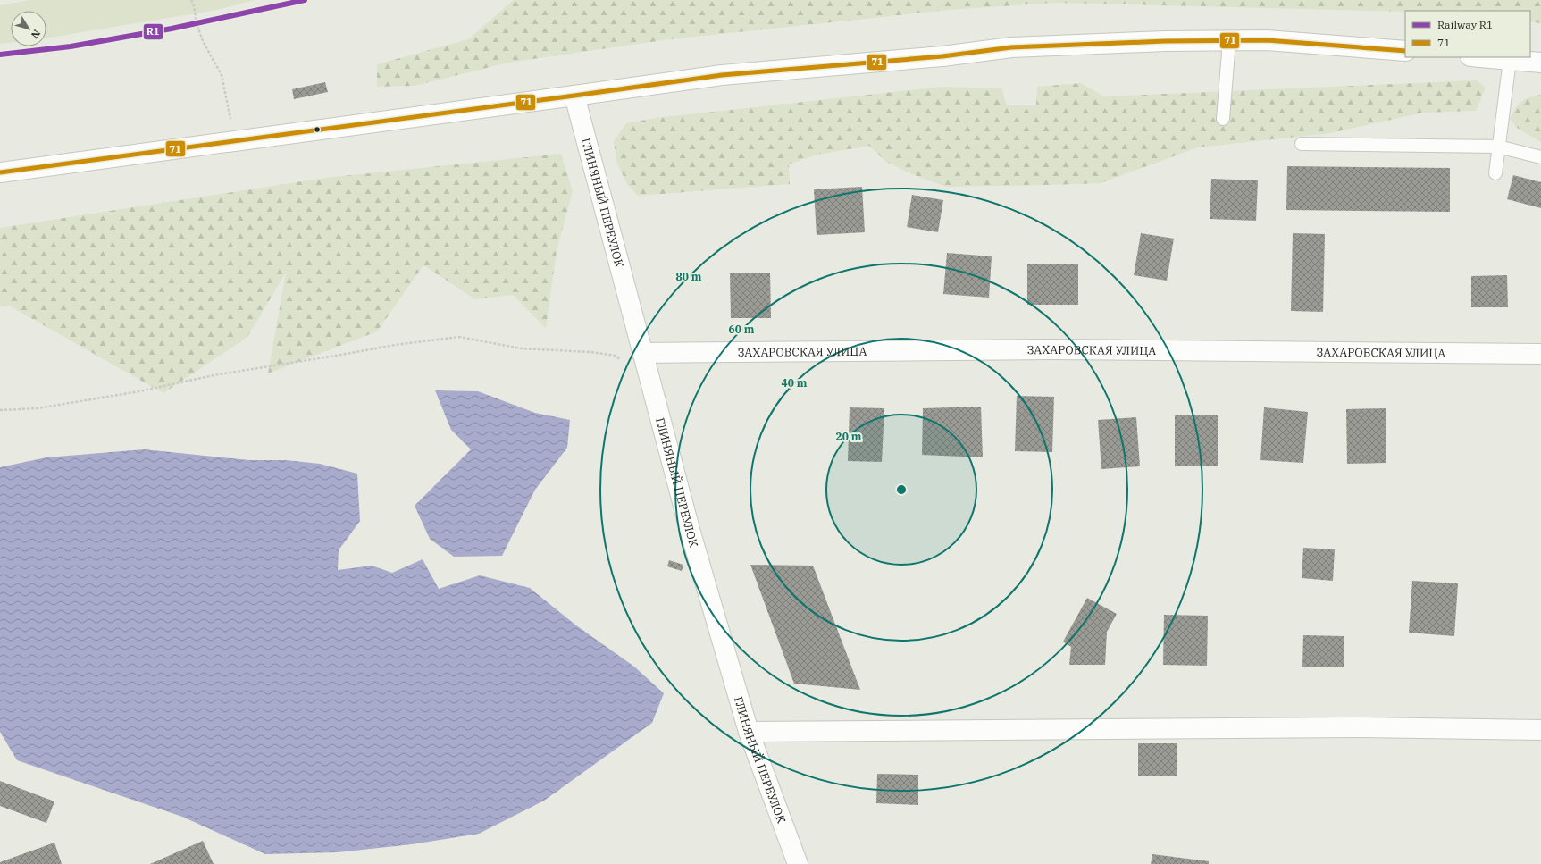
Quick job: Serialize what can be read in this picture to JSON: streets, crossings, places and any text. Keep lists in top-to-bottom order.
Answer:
{
  "streets": {
    "street": ["ГЛИНЯНЫЙ ПЕРЕУЛОК", "ЗАХАРОВСКАЯ УЛИЦА"]
  },
  "crossings": [
    ["ГЛИНЯНЫЙ ПЕРЕУЛОК", "ЗАХАРОВСКАЯ УЛИЦА"]
  ],
  "lines": ["rail line R1", "transit line 71"],
  "legend": ["Railway R1", "71"],
  "north": "bottom right",
  "rings": [
    "80 m",
    "60 m",
    "40 m",
    "20 m"
  ]
}
